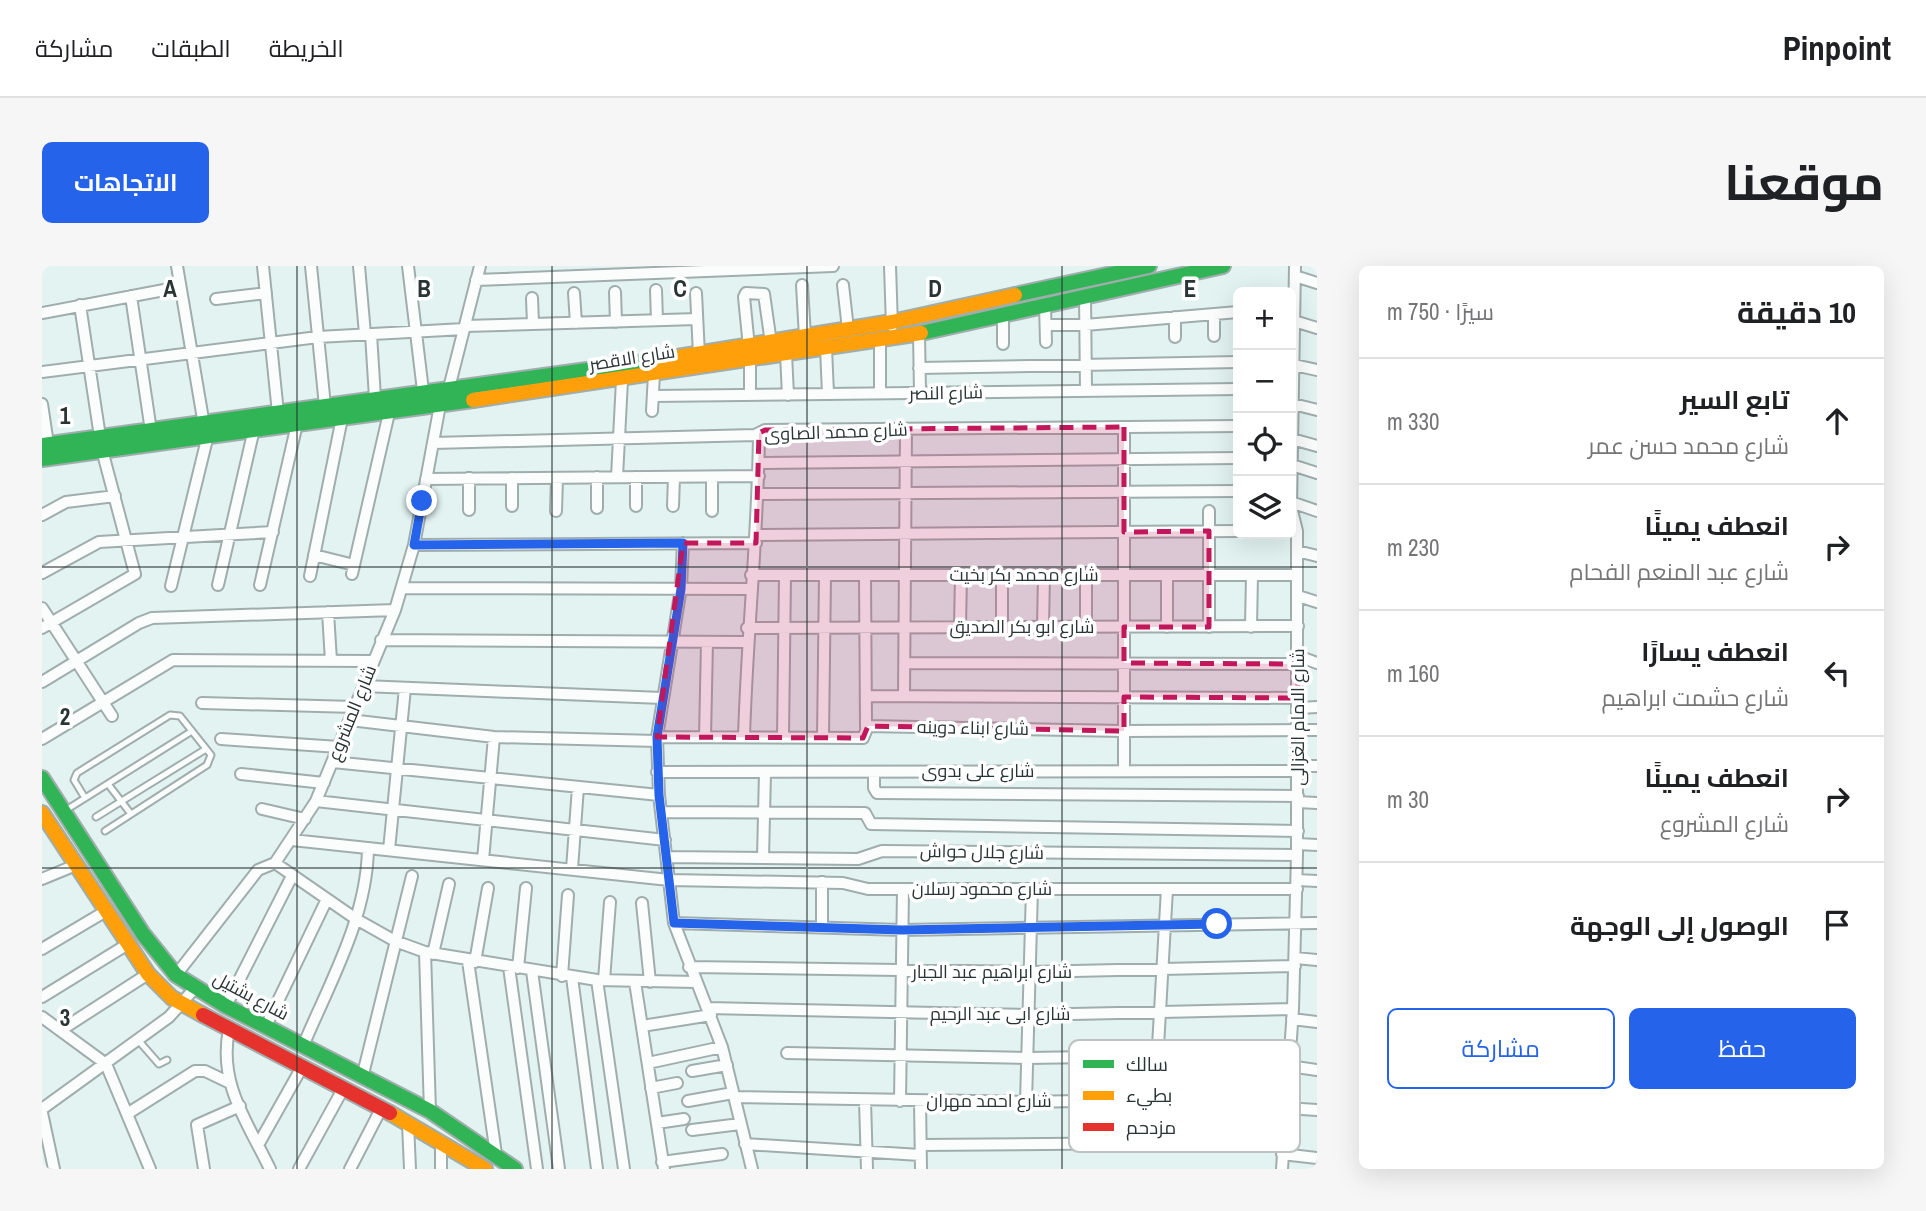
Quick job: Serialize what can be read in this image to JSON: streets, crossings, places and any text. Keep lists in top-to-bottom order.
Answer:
{
  "streets": {
    "street": [
      "شارع الاقصر",
      "شارع النصر",
      "شارع محمد الصاوى",
      "شارع محمد بكر بخيت",
      "شارع ابو بكر الصديق",
      "شارع المشروع",
      "شارع الامام الغزالى",
      "شارع ابناء دوينه",
      "شارع على بدوى",
      "شارع جلال حواش",
      "شارع محمود رسلان",
      "شارع ابراهيم عبد الجبار",
      "شارع بشتيل",
      "شارع ابى عبد الرحيم",
      "شارع احمد مهران"
    ]
  },
  "crossings": [
    ["شارع الاقصر", "شارع المشروع"],
    ["شارع محمد الصاوى", "شارع المشروع"],
    ["شارع محمد بكر بخيت", "شارع الامام الغزالى"],
    ["شارع ابو بكر الصديق", "شارع الامام الغزالى"],
    ["شارع المشروع", "شارع ابناء دوينه"],
    ["شارع المشروع", "شارع محمود رسلان"],
    ["شارع المشروع", "شارع بشتيل"],
    ["شارع الامام الغزالى", "شارع ابناء دوينه"],
    ["شارع الامام الغزالى", "شارع على بدوى"],
    ["شارع الامام الغزالى", "شارع جلال حواش"],
    ["شارع الامام الغزالى", "شارع محمود رسلان"],
    ["شارع الامام الغزالى", "شارع ابراهيم عبد الجبار"],
    ["شارع الامام الغزالى", "شارع ابى عبد الرحيم"]
  ],
  "legend": ["سالك", "بطيء", "مزدحم"],
  "page": {
    "header": "Pinpoint",
    "nav": ["الخريطة", "الطبقات", "مشاركة"],
    "title": "موقعنا",
    "buttons": [
      "الاتجاهات",
      ["حفظ", "مشاركة"]
    ],
    "heading": ["10 دقيقة", "سيرًا · 750 m"],
    "map_buttons": ["+", "−"],
    "list": [
      ["تابع السير", "شارع محمد حسن عمر", "330 m"],
      ["انعطف يمينًا", "شارع عبد المنعم الفحام", "230 m"],
      ["انعطف يسارًا", "شارع حشمت ابراهيم", "160 m"],
      ["انعطف يمينًا", "شارع المشروع", "30 m"],
      "الوصول إلى الوجهة"
    ]
  },
  "grid": {
    "columns": [
      "A",
      "B",
      "C",
      "D",
      "E"
    ],
    "rows": ["1", "2", "3"]
  }
}
